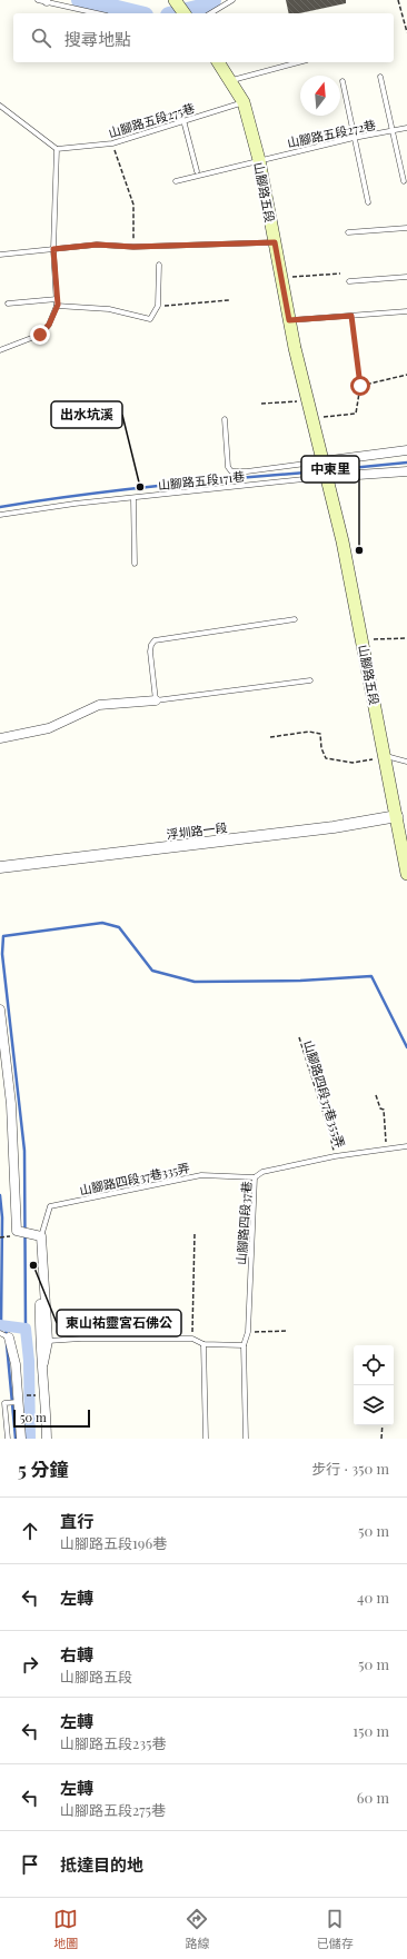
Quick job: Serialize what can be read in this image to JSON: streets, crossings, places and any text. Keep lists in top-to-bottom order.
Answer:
{
  "streets": {
    "main road": ["山腳路五段"],
    "street": ["浮圳路一段"],
    "lane": [
      "山腳路五段275巷",
      "山腳路五段272巷",
      "山腳路五段171巷",
      "山腳路四段37巷335弄",
      "山腳路四段37巷"
    ],
    "path": ["山腳路四段37巷355弄"]
  },
  "crossings": [
    ["山腳路五段275巷", "山腳路五段"],
    ["山腳路五段272巷", "山腳路五段"],
    ["山腳路五段", "山腳路五段171巷"],
    ["山腳路五段", "浮圳路一段"],
    ["山腳路四段37巷355弄", "山腳路四段37巷"],
    ["山腳路四段37巷335弄", "山腳路四段37巷"]
  ],
  "places": ["出水坑溪", "中東里", "東山祐靈宮石佛公"],
  "scale_bar": "50 m",
  "north": "top",
  "page": {
    "search": "搜尋地點",
    "scale": "50 m",
    "heading": ["5 分鐘", "步行 · 350 m"],
    "list": [
      ["直行", "山腳路五段196巷", "50 m"],
      ["左轉", "40 m"],
      ["右轉", "山腳路五段", "50 m"],
      ["左轉", "山腳路五段235巷", "150 m"],
      ["左轉", "山腳路五段275巷", "60 m"],
      "抵達目的地"
    ],
    "nav": ["地圖", "路線", "已儲存"]
  }
}
